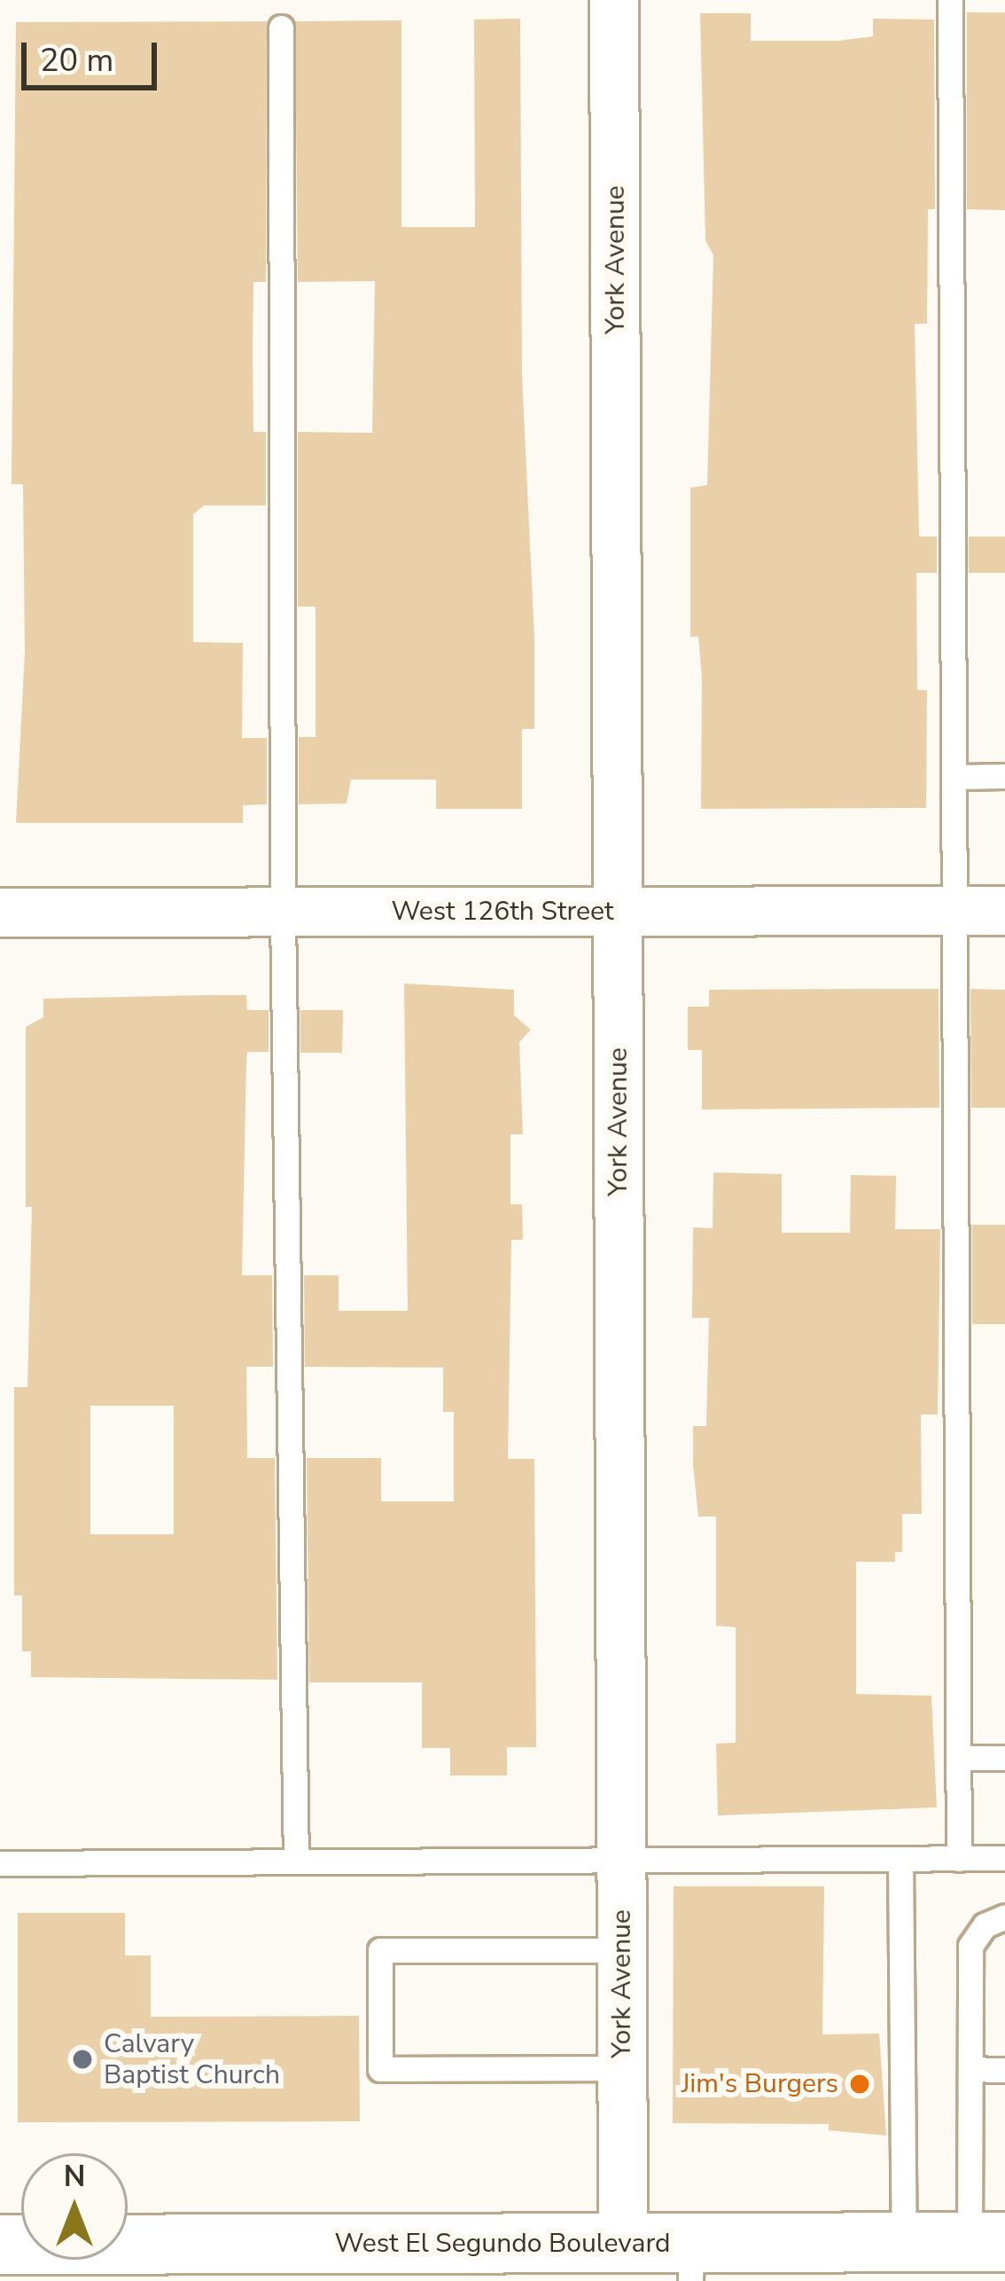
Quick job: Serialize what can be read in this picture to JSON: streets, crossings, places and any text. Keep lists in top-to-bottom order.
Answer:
{
  "streets": {
    "main road": ["West El Segundo Boulevard"],
    "street": ["York Avenue", "West 126th Street"]
  },
  "crossings": [
    ["York Avenue", "West 126th Street"],
    ["York Avenue", "West El Segundo Boulevard"]
  ],
  "places": ["Calvary Baptist Church", "Jim's Burgers"],
  "scale_bar": "20 m",
  "north": "top"
}
